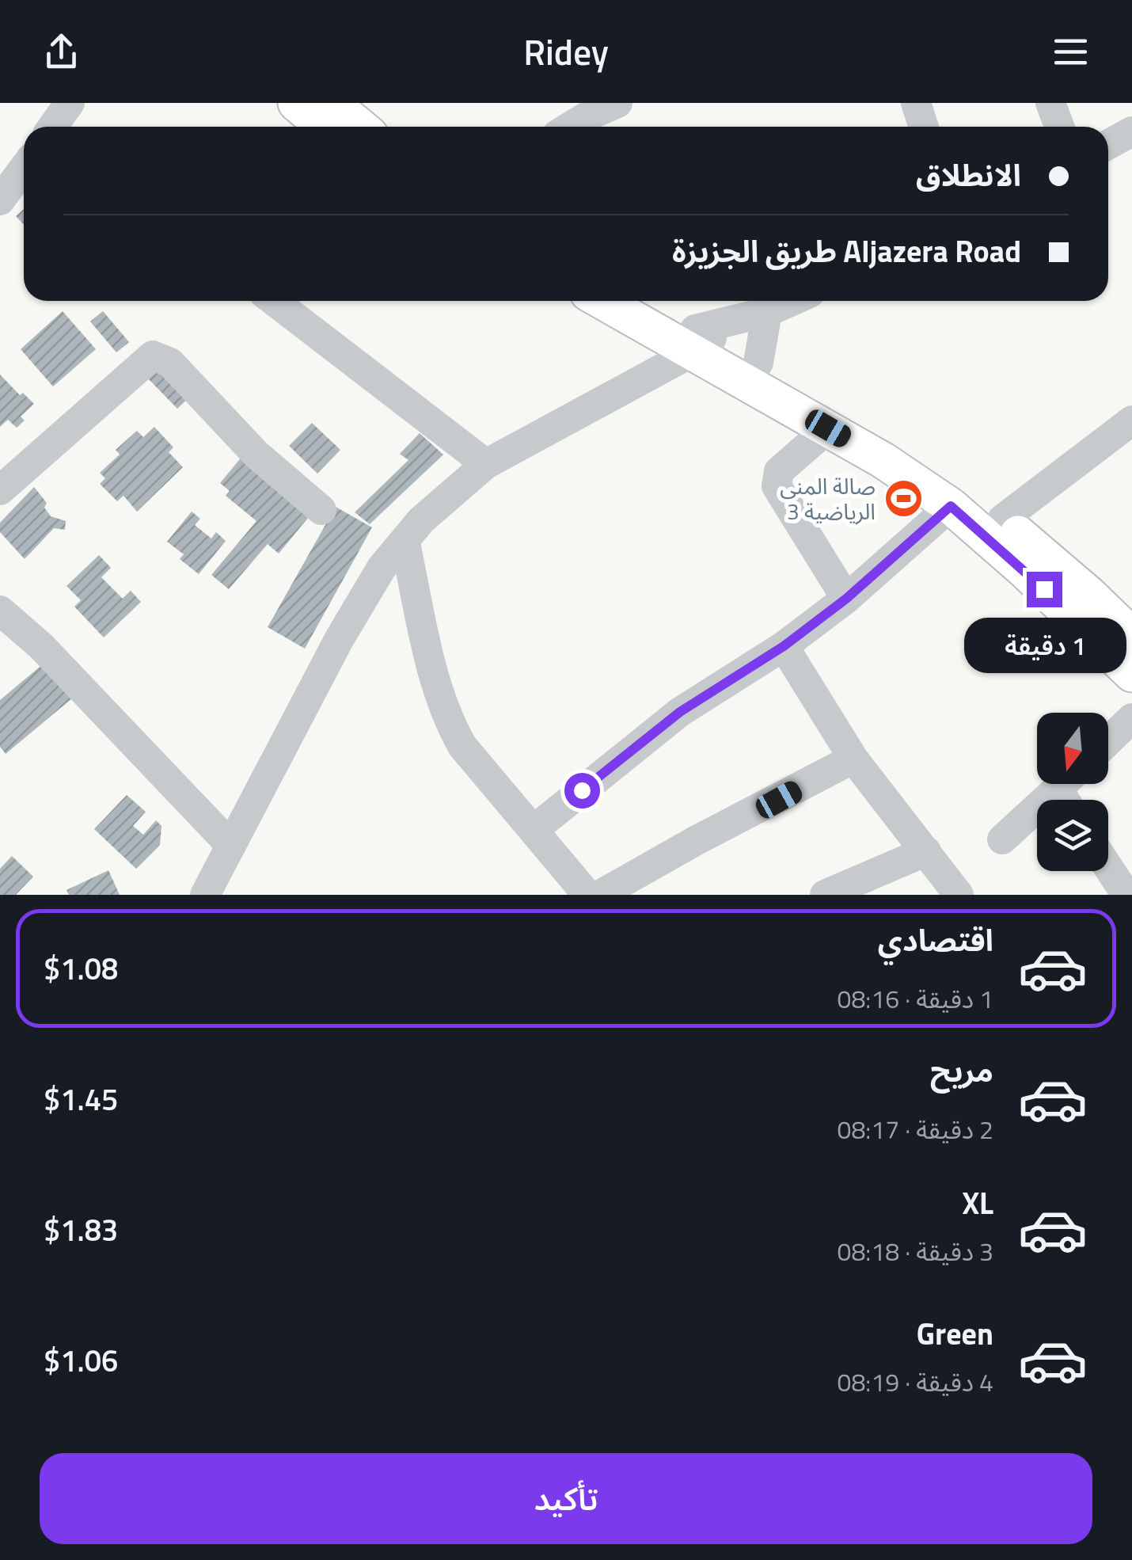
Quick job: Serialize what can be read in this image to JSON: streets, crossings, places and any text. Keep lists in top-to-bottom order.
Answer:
{
  "places": {
    "sports": ["صالة المنى الرياضية 3"]
  },
  "north": "bottom",
  "page": {
    "header": "Ridey",
    "banner": ["الانطلاق", "Aljazera Road طريق الجزيزة"],
    "bubble": "1 دقيقة",
    "list": [
      {
        "name": "اقتصادي",
        "note": "1 دقيقة · 08:16",
        "value": "$1.08"
      },
      {
        "name": "مريح",
        "note": "2 دقيقة · 08:17",
        "value": "$1.45"
      },
      {
        "name": "XL",
        "note": "3 دقيقة · 08:18",
        "value": "$1.83"
      },
      {
        "name": "Green",
        "note": "4 دقيقة · 08:19",
        "value": "$1.06"
      }
    ],
    "buttons": "تأكيد"
  }
}
